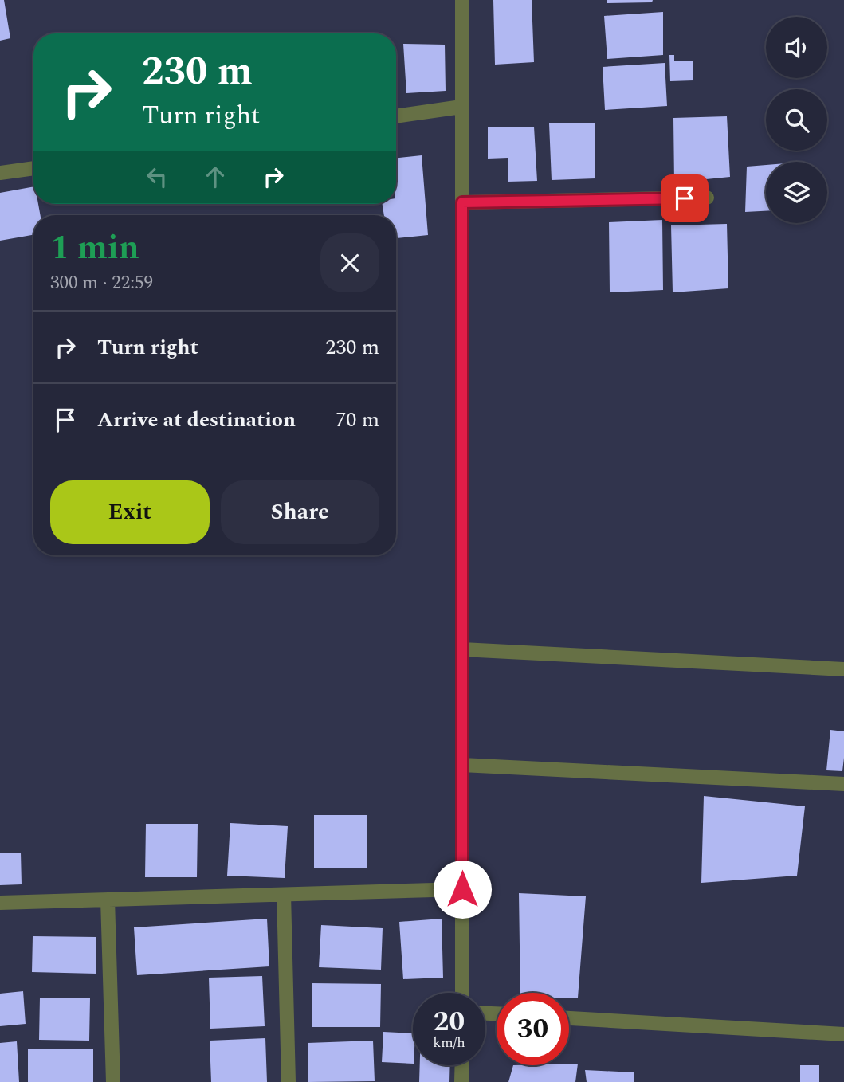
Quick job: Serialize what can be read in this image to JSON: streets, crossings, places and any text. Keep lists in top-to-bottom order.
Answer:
{
  "page": {
    "turn": ["230 m", "Turn right"],
    "heading": ["1 min", "300 m · 22:59"],
    "list": [
      {
        "name": "Turn right",
        "value": "230 m"
      },
      {
        "name": "Arrive at destination",
        "value": "70 m"
      }
    ],
    "buttons": ["Exit", "Share"],
    "speed": "20 km/h",
    "limit": "30"
  }
}
